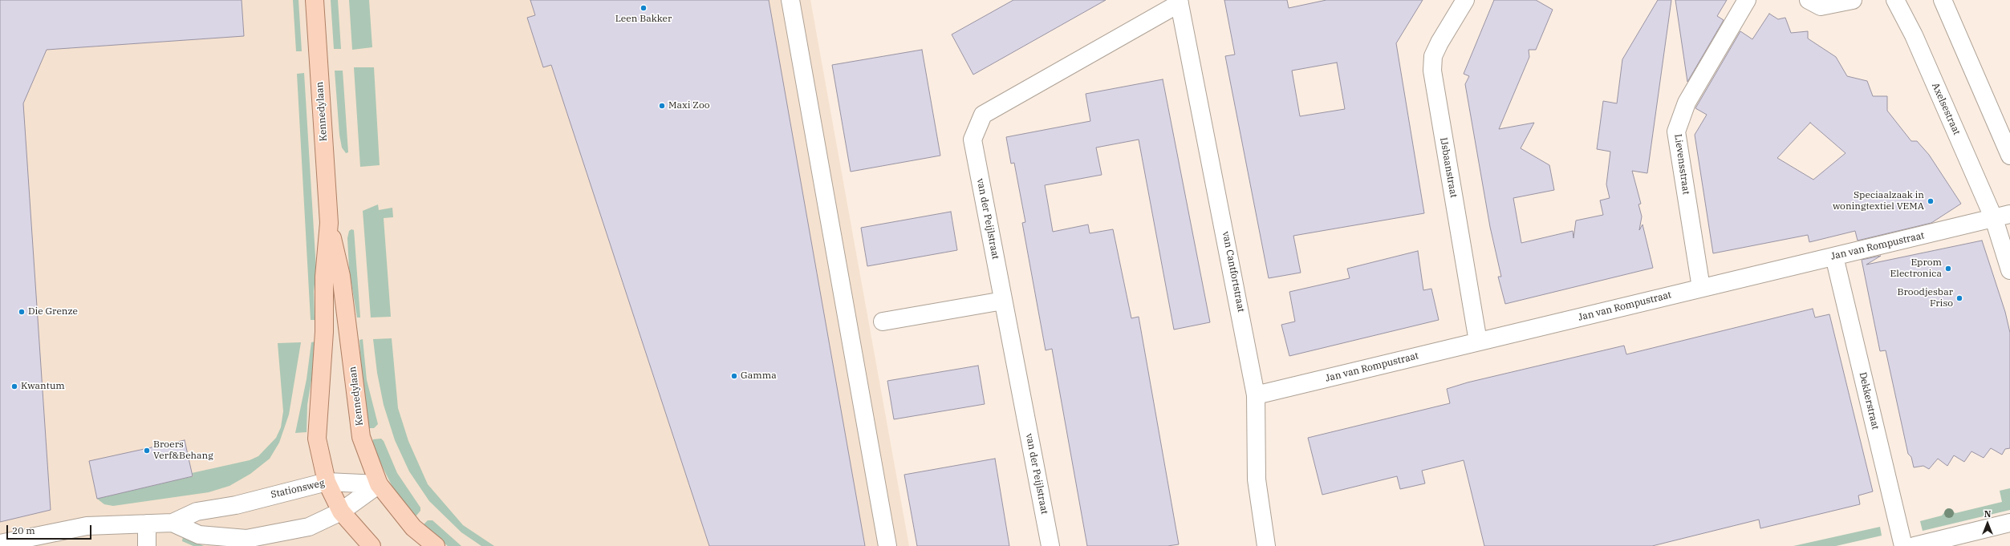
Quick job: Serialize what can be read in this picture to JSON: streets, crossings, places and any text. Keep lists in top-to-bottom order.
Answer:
{
  "streets": {
    "main road": ["Kennedylaan"],
    "street": [
      "Axelsestraat",
      "Lievensstraat",
      "IJsbaanstraat",
      "van der Peijlstraat",
      "Jan van Rompustraat",
      "van Cantfortstraat",
      "Dekkerstraat",
      "Stationsweg"
    ]
  },
  "crossings": [
    ["Axelsestraat", "Jan van Rompustraat"],
    ["Kennedylaan", "Stationsweg"],
    ["Lievensstraat", "Jan van Rompustraat"],
    ["IJsbaanstraat", "Jan van Rompustraat"],
    ["van der Peijlstraat", "van Cantfortstraat"],
    ["Jan van Rompustraat", "van Cantfortstraat"],
    ["Jan van Rompustraat", "Dekkerstraat"]
  ],
  "places": [
    "Leen Bakker",
    "Maxi Zoo",
    "Speciaalzaak in woningtextiel VEMA",
    "Eprom Electronica",
    "Broodjesbar Friso",
    "Die Grenze",
    "Gamma",
    "Kwantum",
    "Broers Verf&Behang"
  ],
  "scale_bar": "20 m",
  "north": "top"
}
